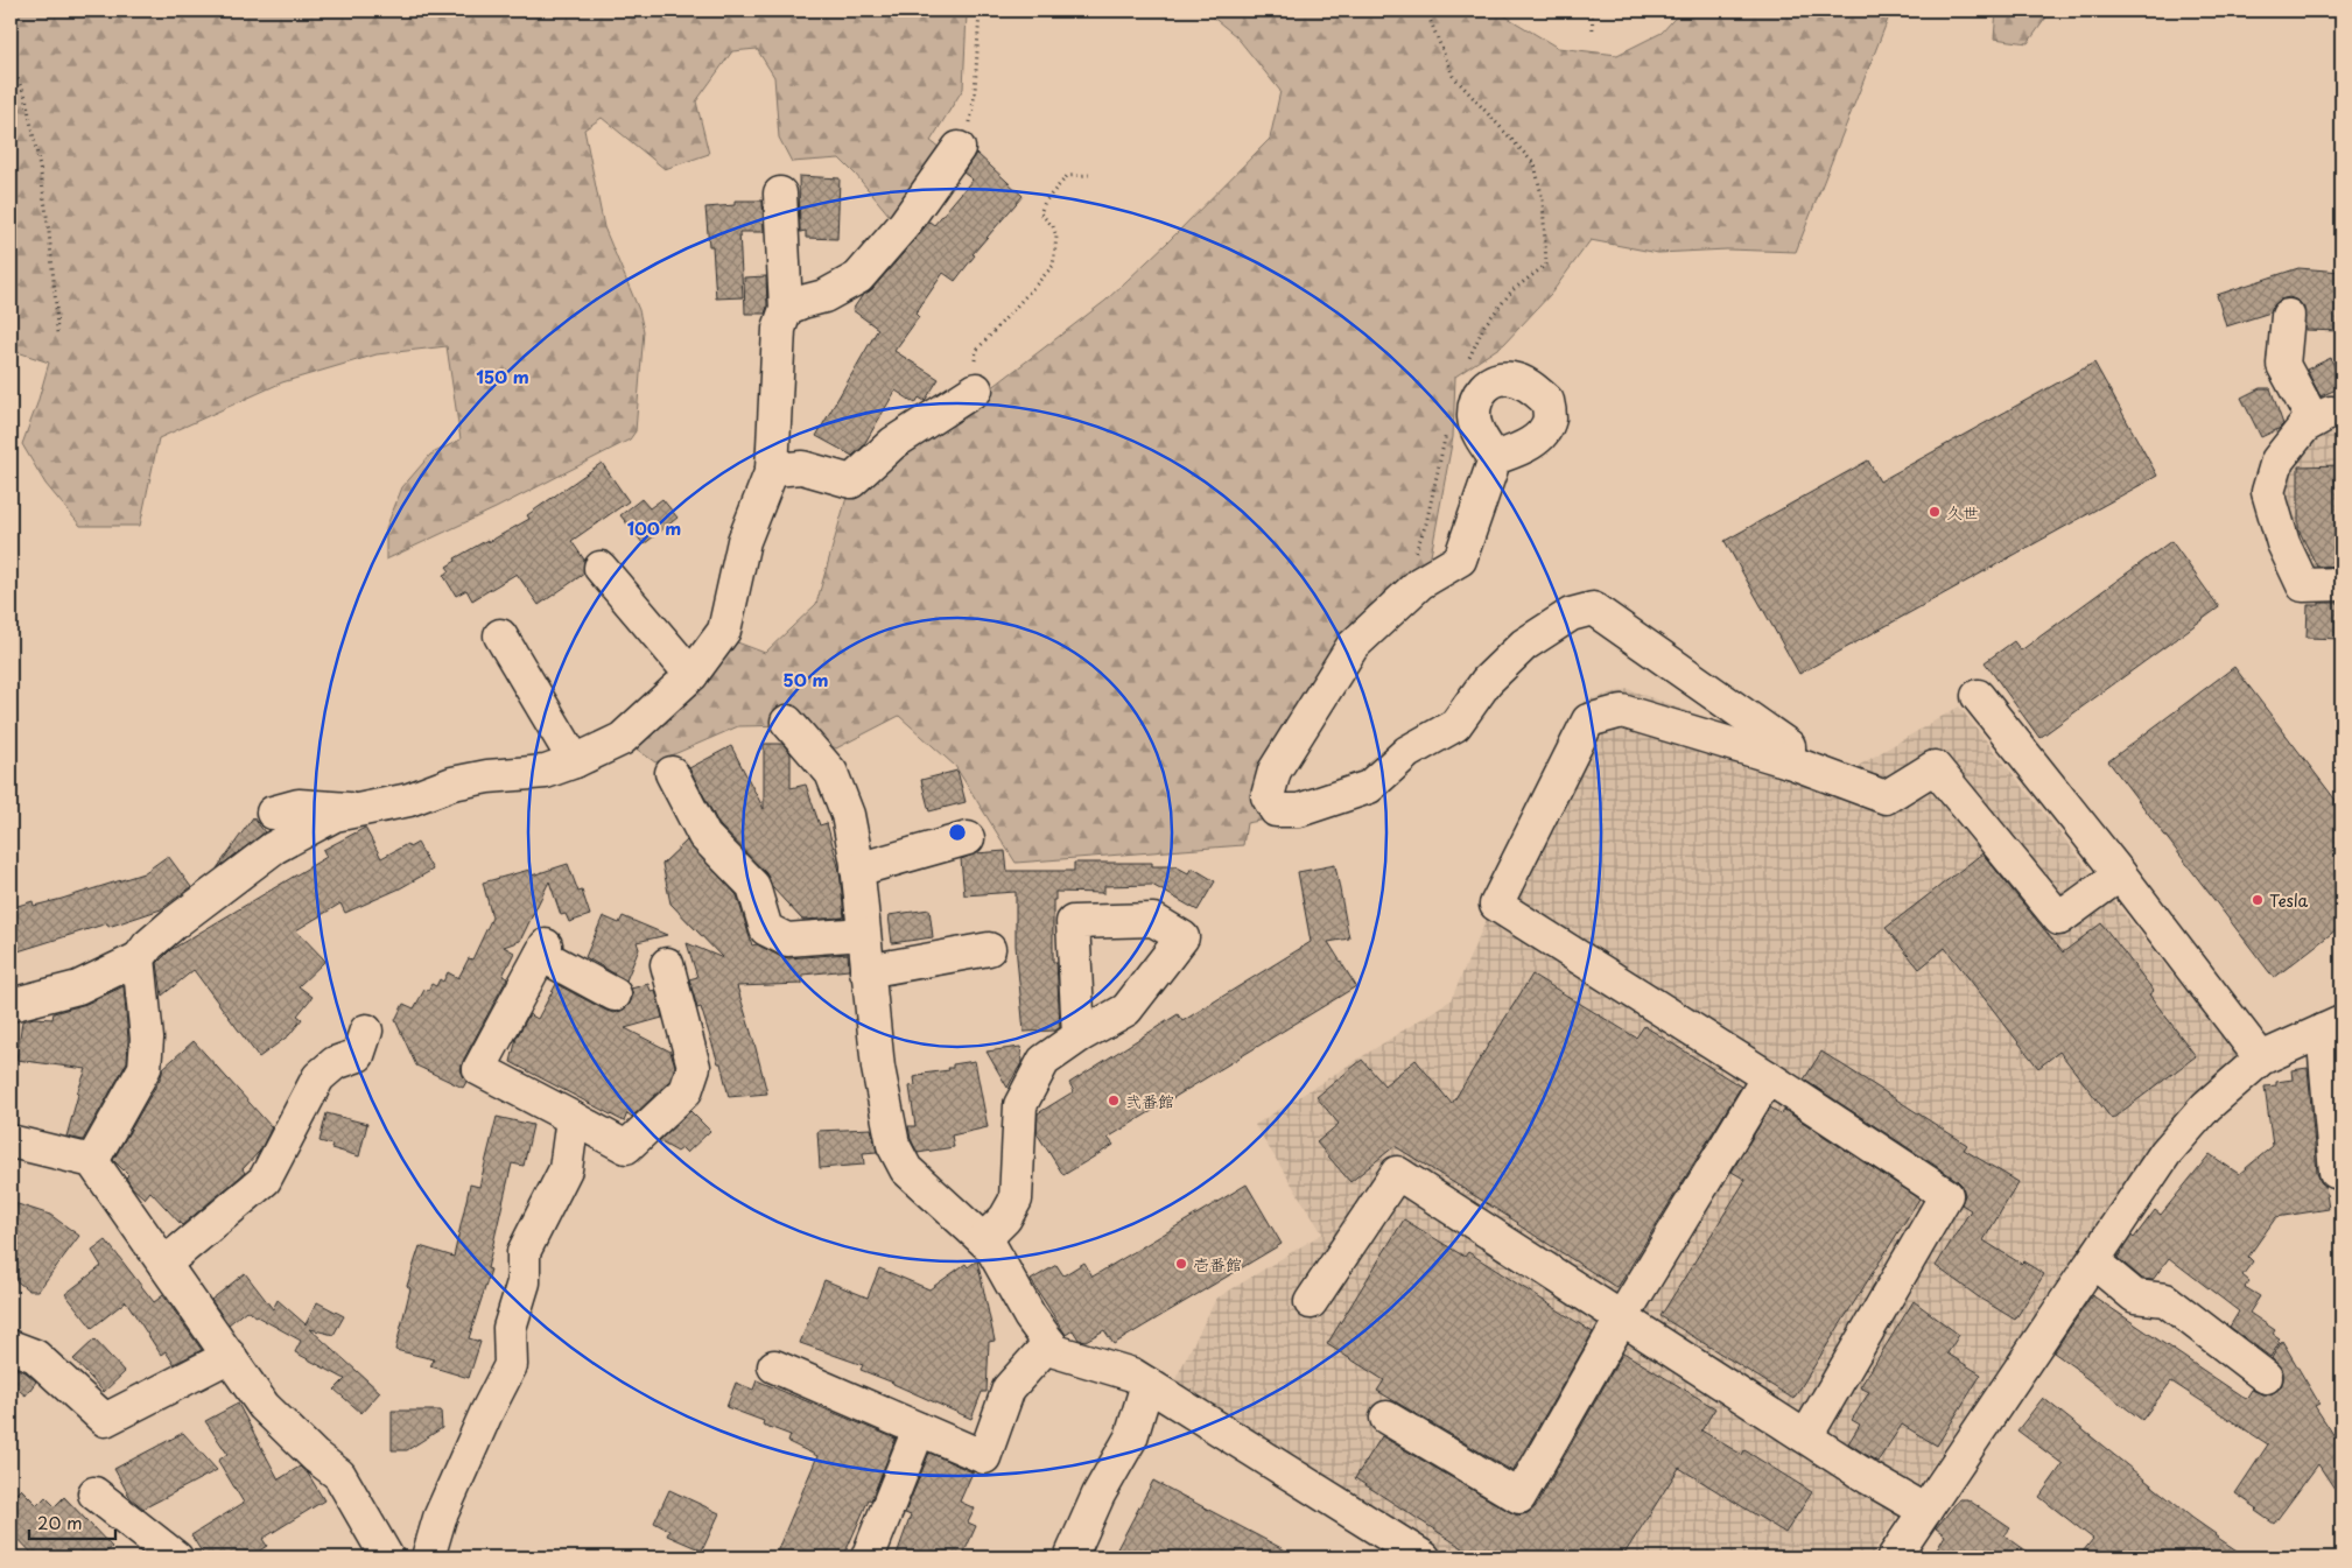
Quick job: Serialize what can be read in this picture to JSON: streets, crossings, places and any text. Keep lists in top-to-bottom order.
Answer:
{
  "places": [
    "久世",
    "Tesla",
    "弐番館",
    "壱番館"
  ],
  "scale_bar": "20 m",
  "rings": ["150 m", "100 m", "50 m"]
}
